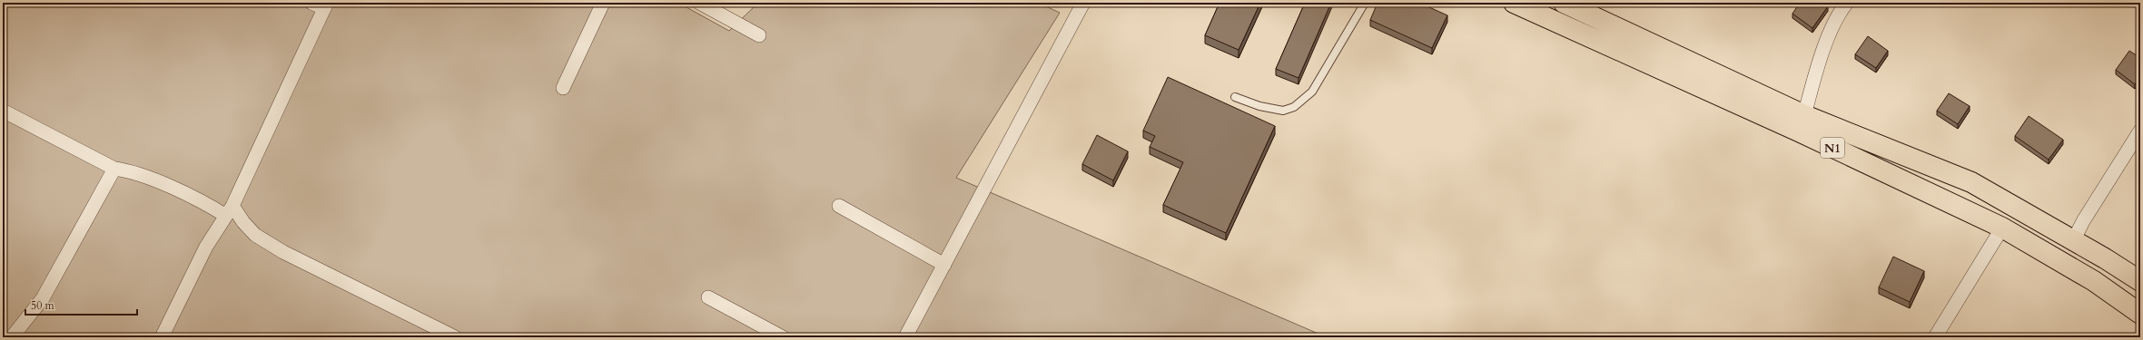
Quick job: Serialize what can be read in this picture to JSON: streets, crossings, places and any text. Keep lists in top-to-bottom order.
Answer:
{
  "streets": {
    "highway": ["N1"]
  },
  "scale_bar": "50 m"
}
